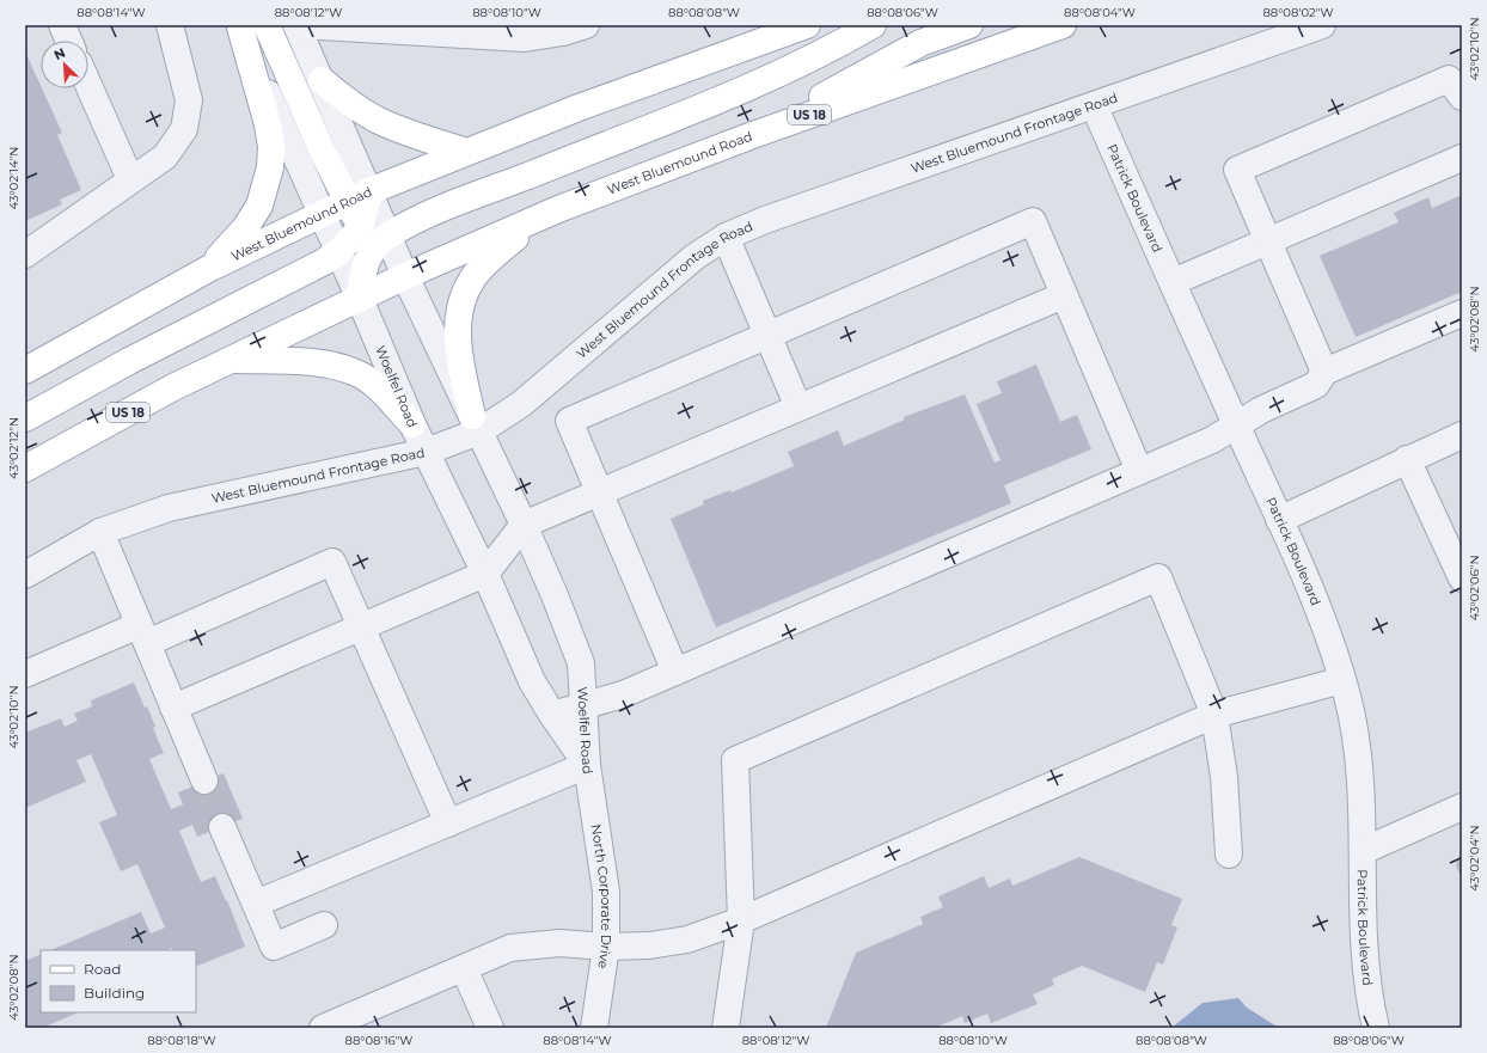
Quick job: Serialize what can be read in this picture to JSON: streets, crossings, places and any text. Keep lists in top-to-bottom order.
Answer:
{
  "streets": {
    "main road": ["US 18", "West Bluemound Road"],
    "street": [
      "West Bluemound Frontage Road",
      "Patrick Boulevard",
      "Woelfel Road",
      "North Corporate Drive"
    ]
  },
  "crossings": [
    ["West Bluemound Frontage Road", "Patrick Boulevard"],
    ["West Bluemound Frontage Road", "Woelfel Road"],
    ["West Bluemound Road", "Woelfel Road"],
    ["Woelfel Road", "North Corporate Drive"]
  ],
  "legend": ["Road", "Building"],
  "north": "top left",
  "coordinates": [
    "88°08'14\"W",
    "88°08'12\"W",
    "88°08'10\"W",
    "88°08'08\"W",
    "88°08'06\"W",
    "88°08'04\"W",
    "88°08'02\"W",
    "43°02'10\"N",
    "43°02'14\"N",
    "43°02'08\"N",
    "43°02'12\"N",
    "43°02'06\"N",
    "43°02'04\"N",
    "88°08'18\"W",
    "88°08'16\"W"
  ]
}
